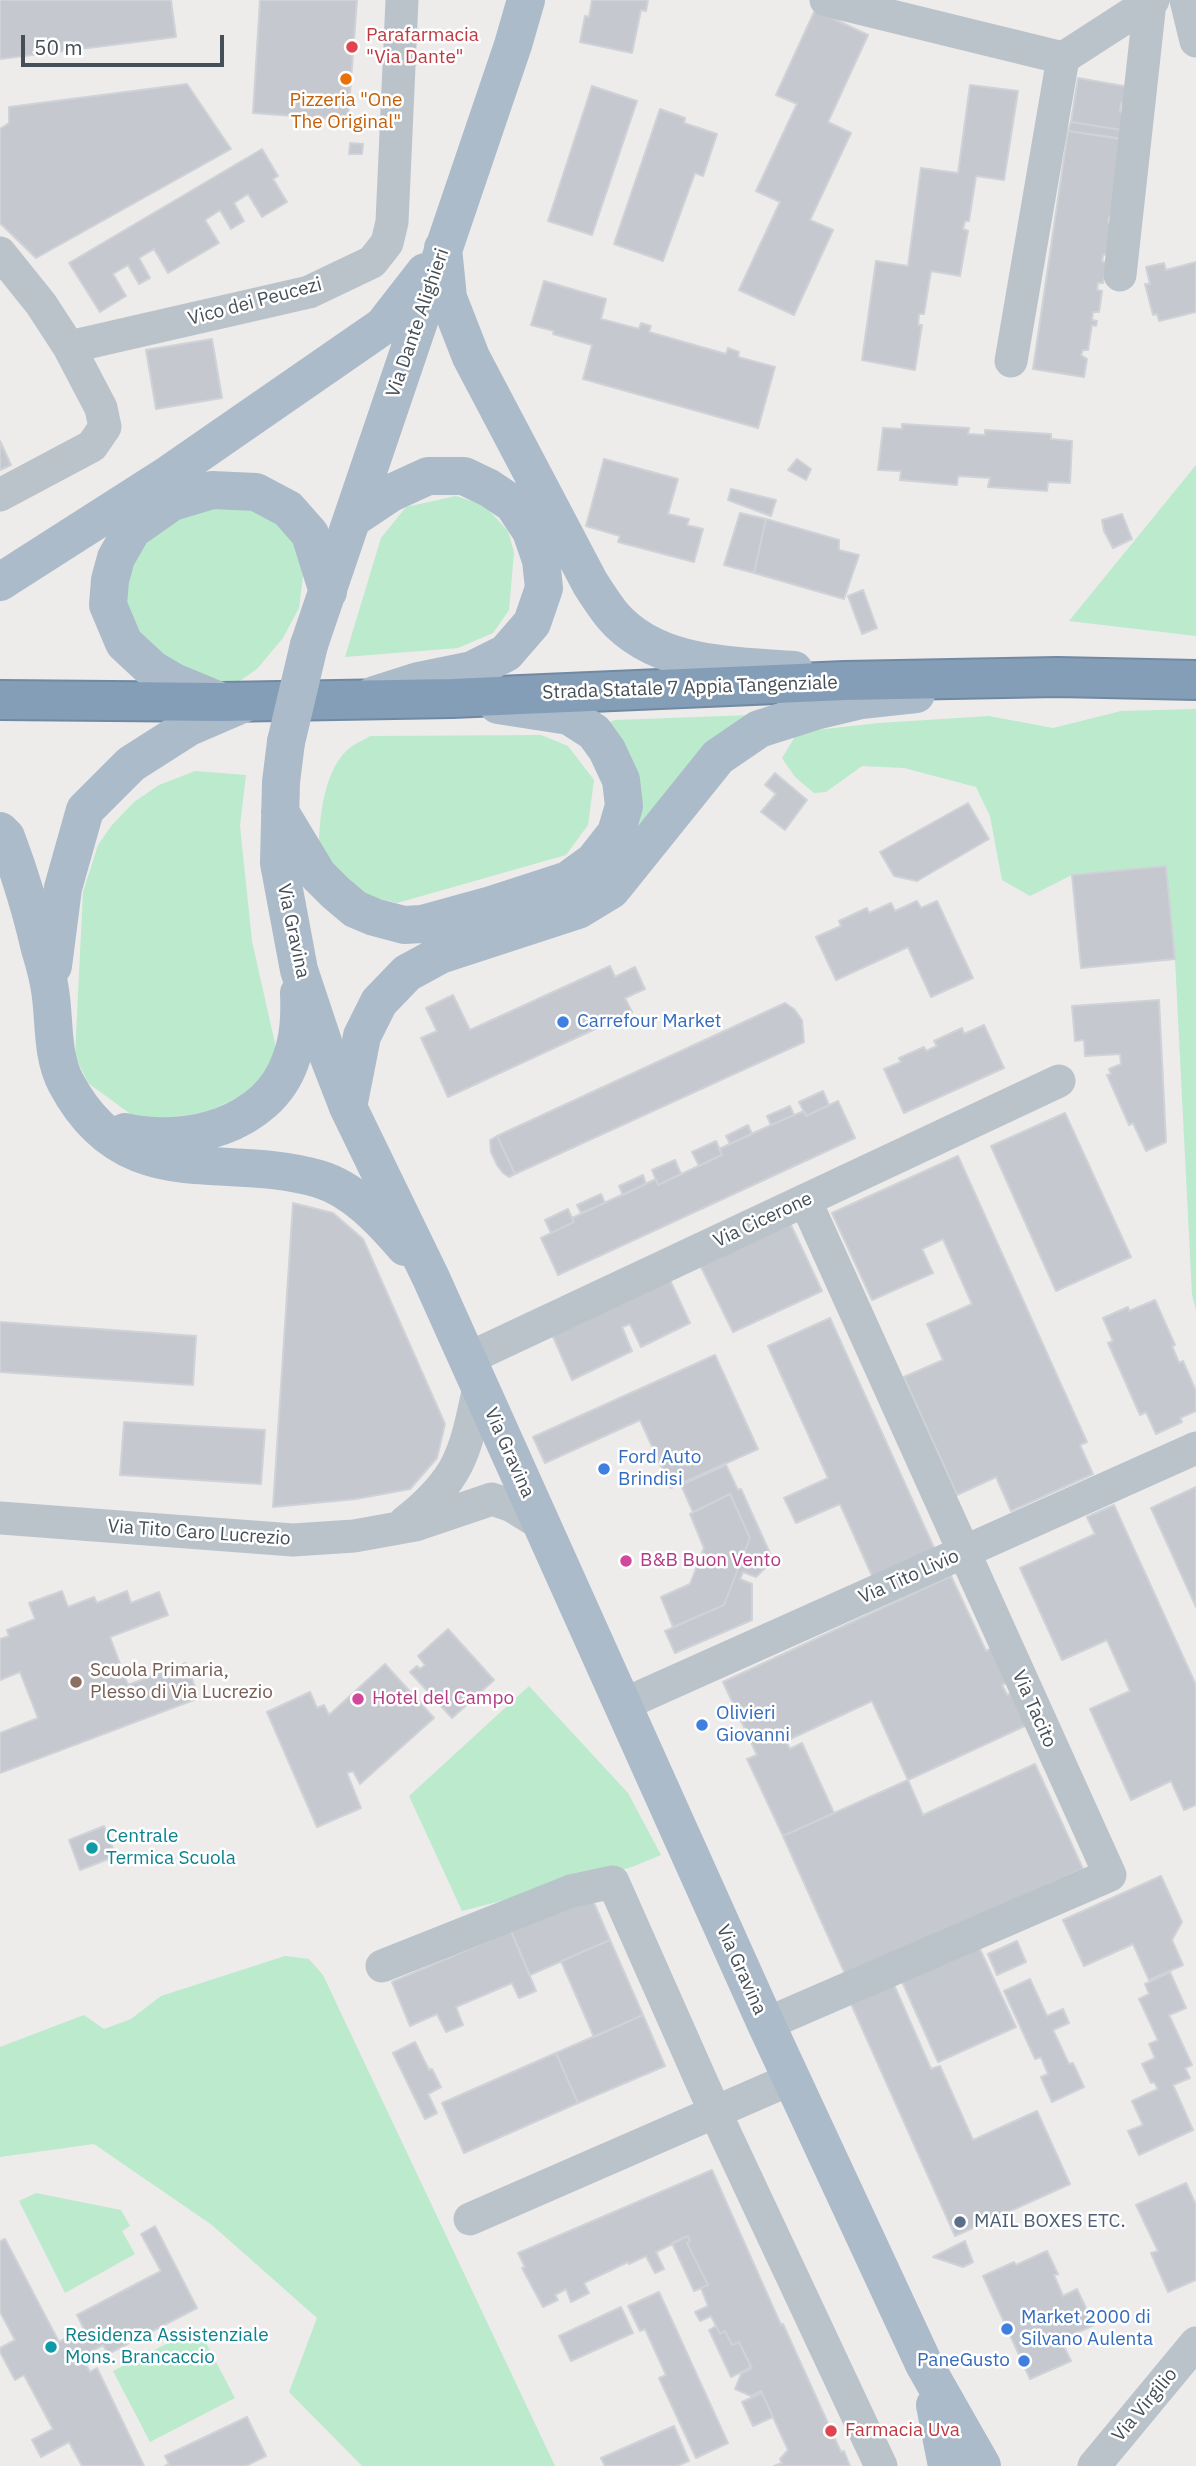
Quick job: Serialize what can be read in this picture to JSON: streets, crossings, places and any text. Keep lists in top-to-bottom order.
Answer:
{
  "streets": {
    "highway": ["Strada Statale 7 Appia Tangenziale"],
    "main road": ["Via Dante Alighieri", "Via Gravina"],
    "street": [
      "Vico dei Peucezi",
      "Via Cicerone",
      "Via Tito Caro Lucrezio",
      "Via Tito Livio",
      "Via Tacito",
      "Via Virgilio"
    ]
  },
  "crossings": [
    ["Via Dante Alighieri", "Via Gravina"],
    ["Via Gravina", "Via Cicerone"],
    ["Via Gravina", "Via Tito Caro Lucrezio"],
    ["Via Gravina", "Via Tito Livio"],
    ["Via Gravina", "Via Tacito"],
    ["Via Cicerone", "Via Tacito"],
    ["Via Tito Livio", "Via Tacito"]
  ],
  "places": [
    "Parafarmacia \"Via Dante\"",
    "Pizzeria \"One The Original\"",
    "Carrefour Market",
    "Ford Auto Brindisi",
    "B&B Buon Vento",
    "Scuola Primaria, Plesso di Via Lucrezio",
    "Hotel del Campo",
    "Olivieri Giovanni",
    "Centrale Termica Scuola",
    "MAIL BOXES ETC.",
    "Market 2000 di Silvano Aulenta",
    "Residenza Assistenziale Mons. Brancaccio",
    "PaneGusto",
    "Farmacia Uva"
  ],
  "scale_bar": "50 m"
}
